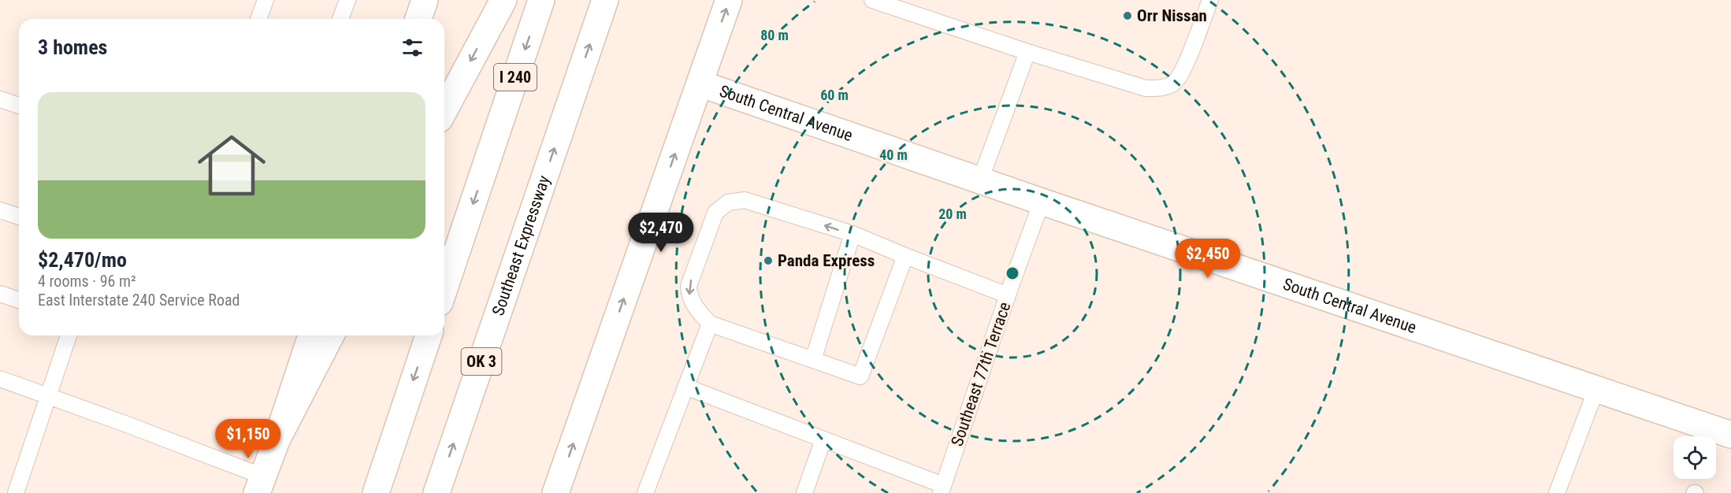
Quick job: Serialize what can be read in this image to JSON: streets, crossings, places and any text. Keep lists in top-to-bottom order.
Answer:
{
  "streets": {
    "main road": [
      "I 240",
      "South Central Avenue",
      "Southeast Expressway",
      "OK 3"
    ],
    "lane": ["Southeast 77th Terrace"]
  },
  "crossings": [
    ["South Central Avenue", "Southeast 77th Terrace"]
  ],
  "places": ["Orr Nissan", "Panda Express"],
  "page": {
    "heading": "3 homes",
    "list": [
      {
        "name": "$2,470/mo",
        "note": "4 rooms · 96 m² · East Interstate 240 Service Road"
      }
    ],
    "price": ["$2,470", "$2,450", "$1,150"]
  },
  "rings": [
    "80 m",
    "60 m",
    "40 m",
    "20 m"
  ]
}
